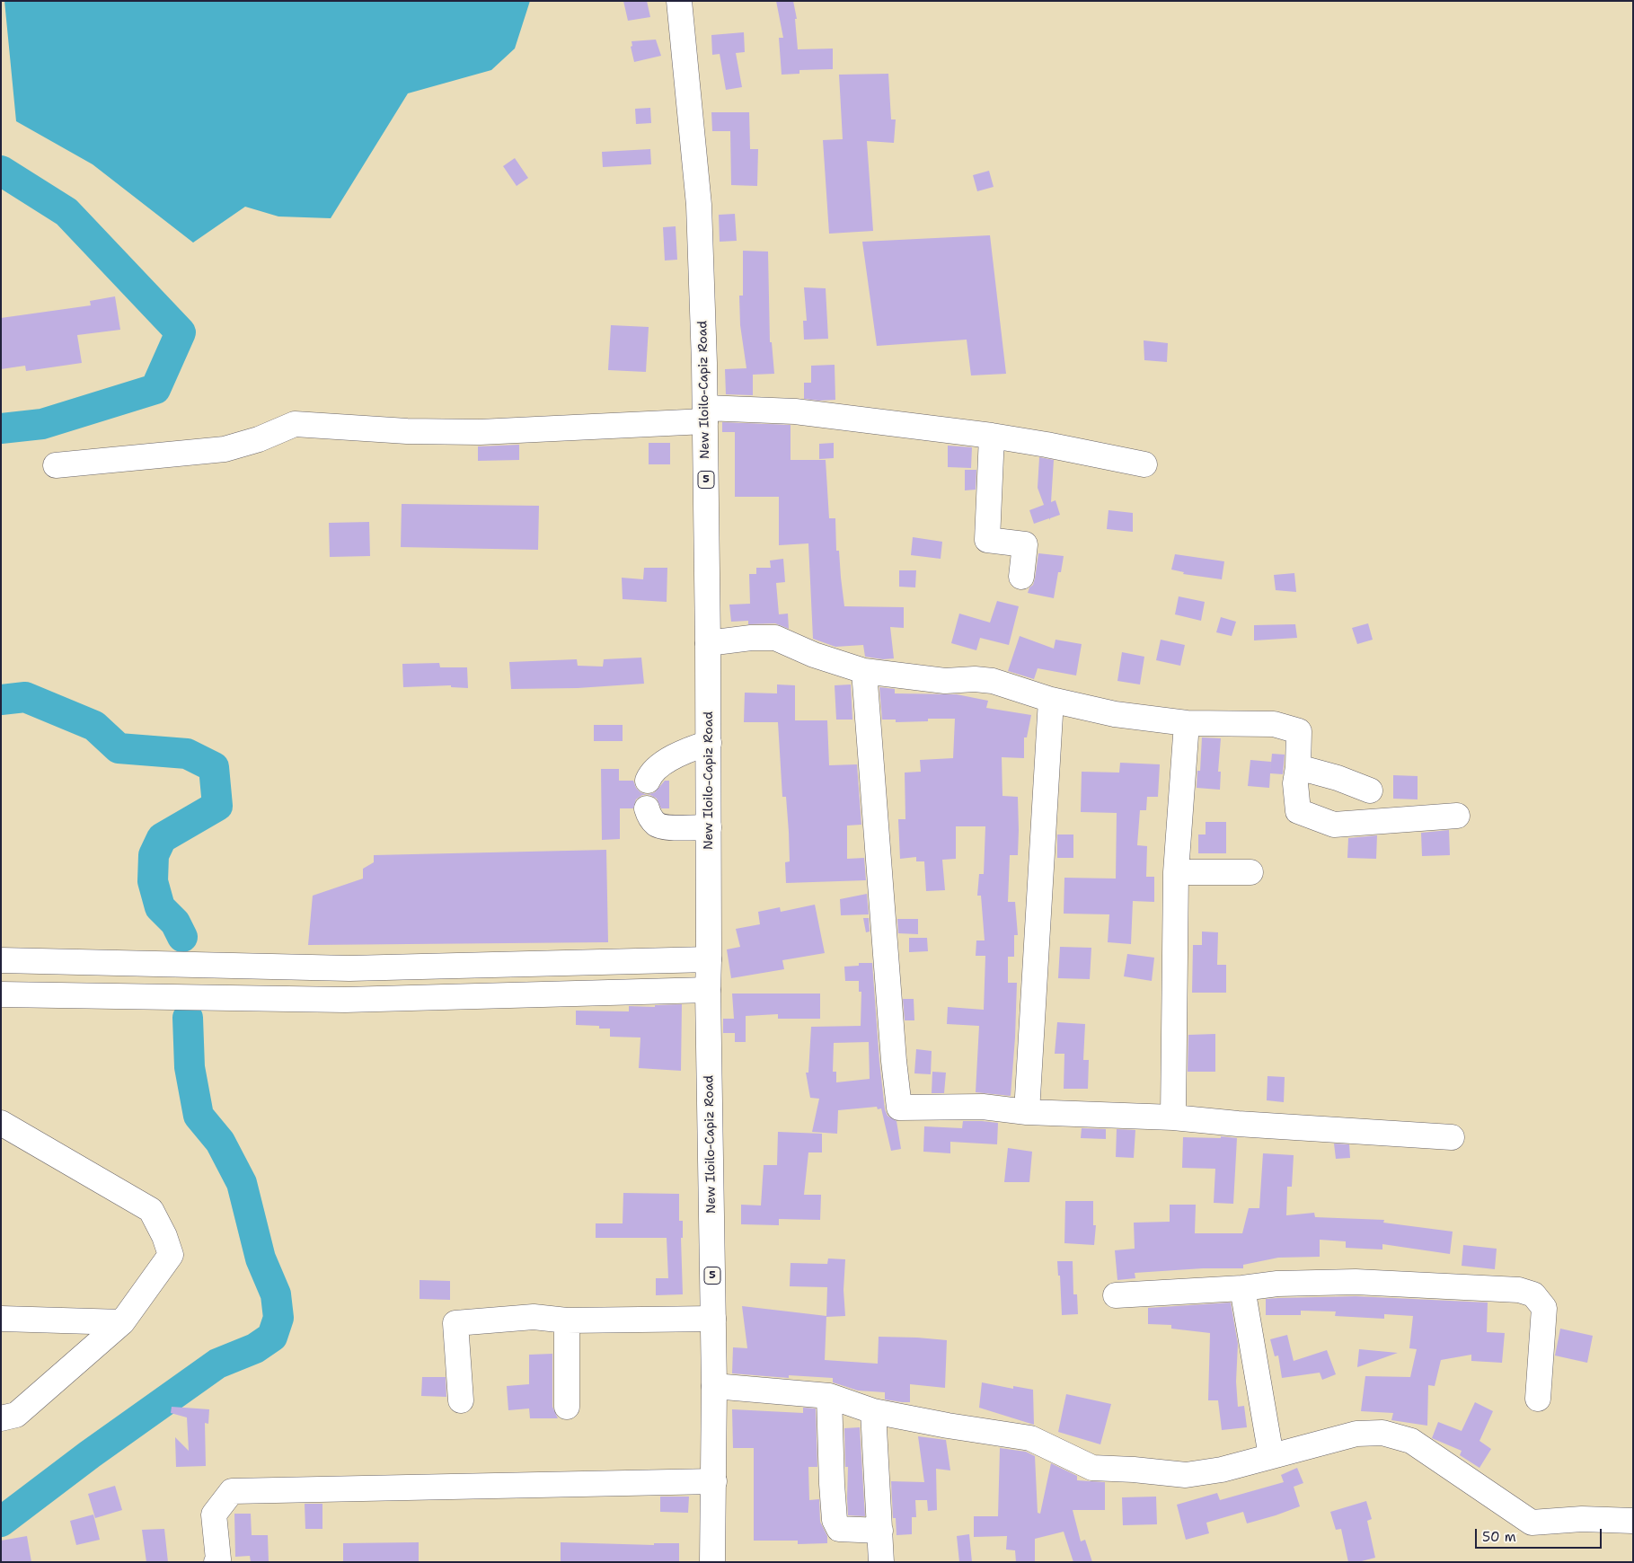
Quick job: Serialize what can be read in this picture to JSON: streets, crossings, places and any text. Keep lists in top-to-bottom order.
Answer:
{
  "streets": {
    "main road": ["New Iloilo-Capiz Road", "5"]
  },
  "scale_bar": "50 m"
}
